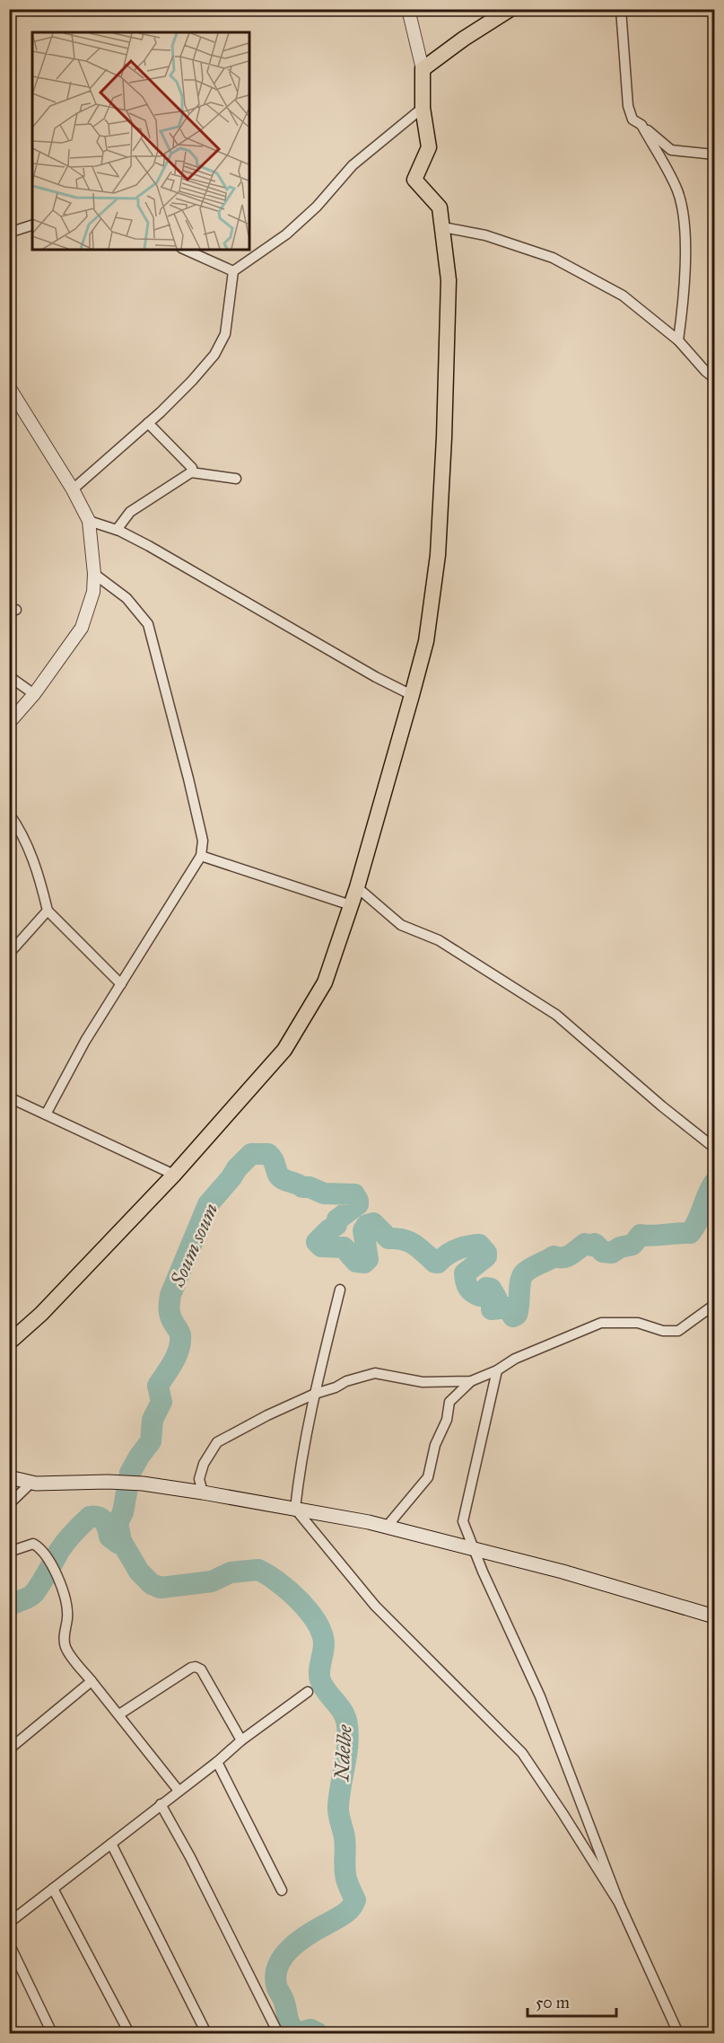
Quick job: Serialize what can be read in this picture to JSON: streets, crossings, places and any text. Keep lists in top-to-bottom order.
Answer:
{
  "water": ["Soum soum", "Ndelbe"],
  "scale_bar": "50 m"
}
